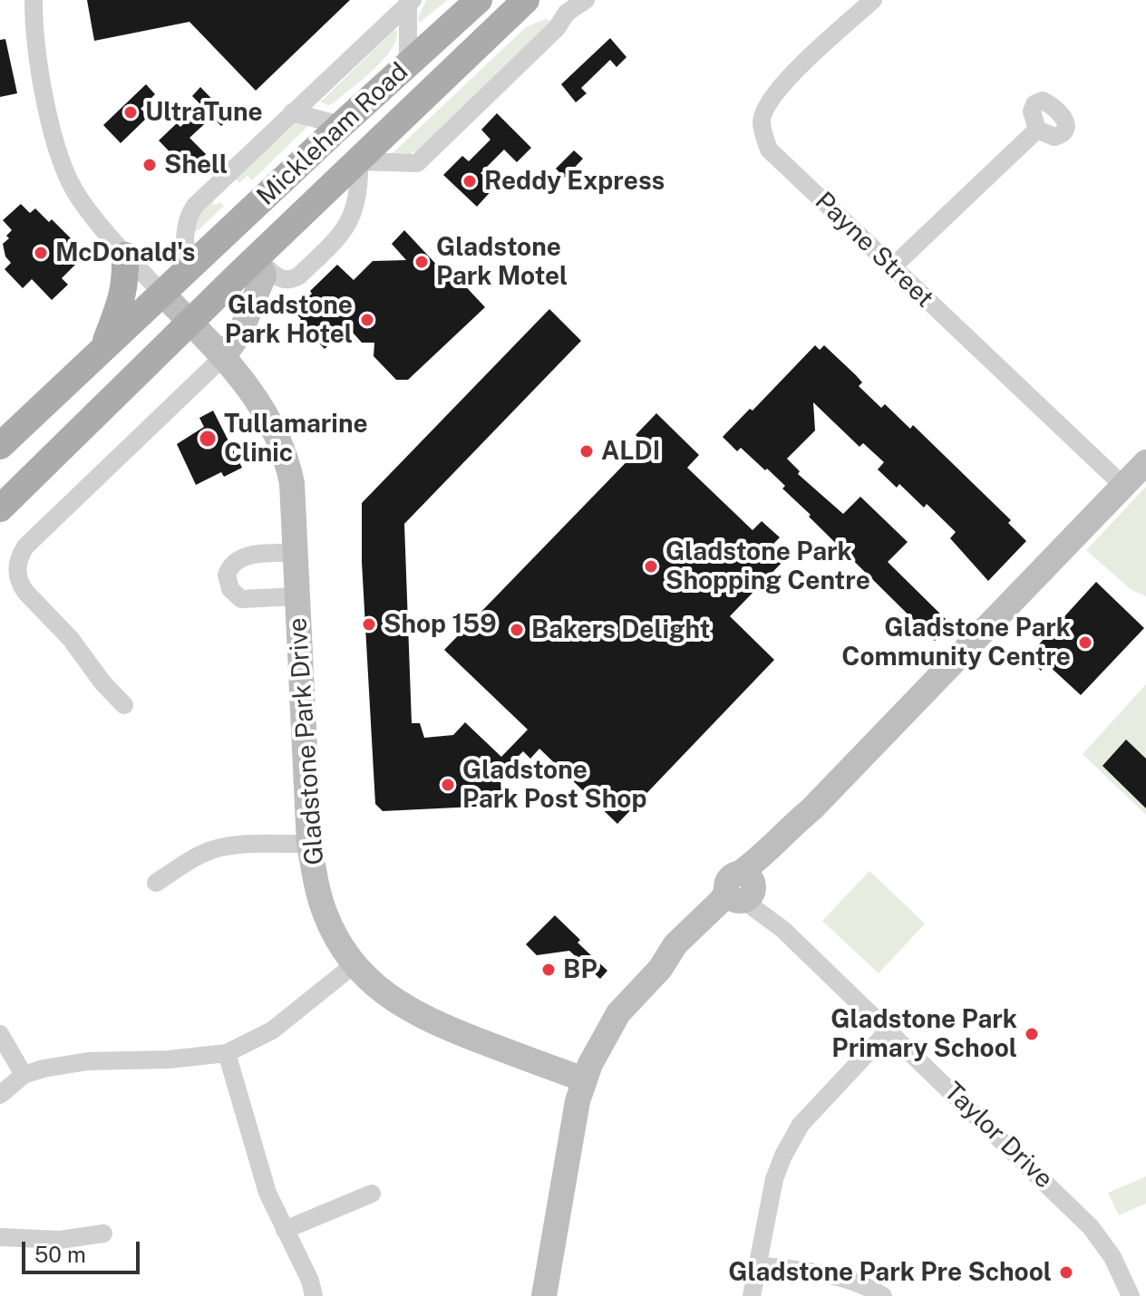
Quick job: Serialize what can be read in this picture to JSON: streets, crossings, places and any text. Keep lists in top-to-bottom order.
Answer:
{
  "streets": {
    "main road": ["Mickleham Road"],
    "street": ["Payne Street", "Gladstone Park Drive", "Taylor Drive"]
  },
  "crossings": [
    ["Mickleham Road", "Gladstone Park Drive"]
  ],
  "places": [
    "UltraTune",
    "Shell",
    "Reddy Express",
    "McDonald's",
    "Gladstone Park Motel",
    "Gladstone Park Hotel",
    "Tullamarine Clinic",
    "ALDI",
    "Gladstone Park Shopping Centre",
    "Shop 159",
    "Bakers Delight",
    "Gladstone Park Community Centre",
    "Gladstone Park Post Shop",
    "BP",
    "Gladstone Park Primary School",
    "Gladstone Park Pre School"
  ],
  "scale_bar": "50 m"
}
